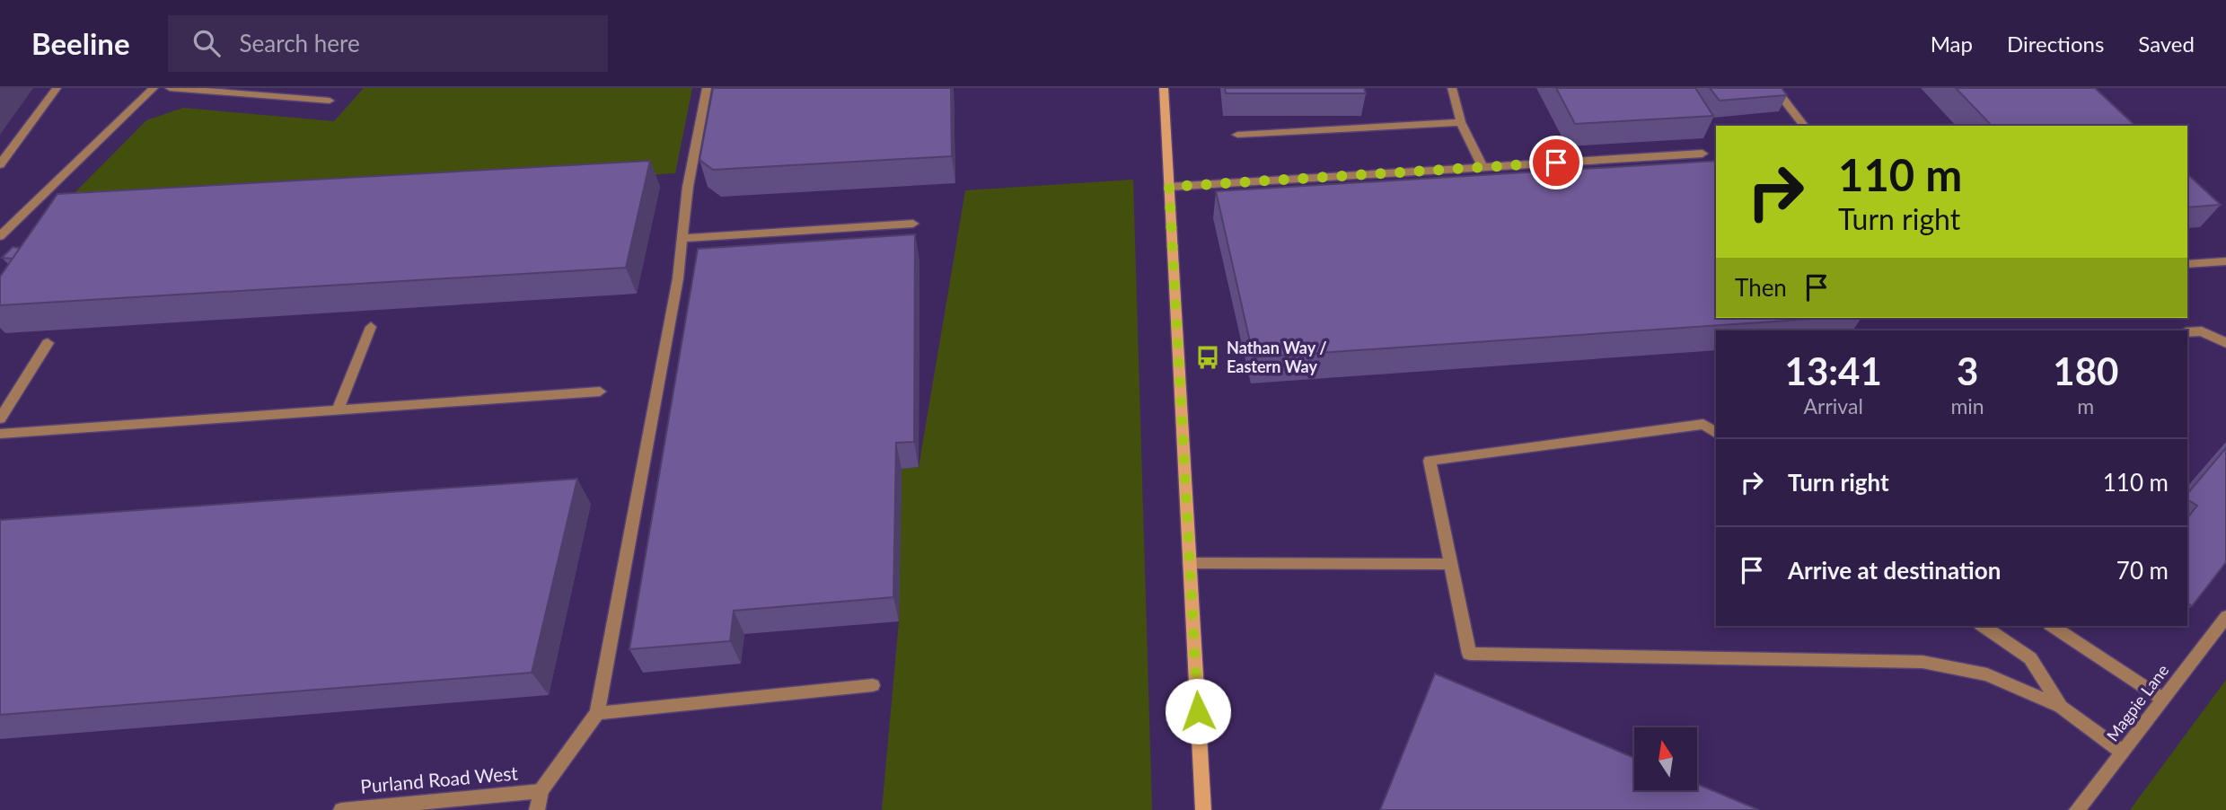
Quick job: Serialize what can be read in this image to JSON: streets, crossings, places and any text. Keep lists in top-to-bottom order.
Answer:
{
  "streets": {
    "street": ["Magpie Lane", "Purland Road West"]
  },
  "places": {
    "bus stop": ["Nathan Way / Eastern Way"]
  },
  "north": "top",
  "page": {
    "header": "Beeline",
    "search": "Search here",
    "nav": ["Map", "Directions", "Saved"],
    "turn": ["110 m", "Turn right"],
    "then": "Then",
    "eta": [
      "13:41",
      "Arrival",
      "3",
      "min",
      "180",
      "m"
    ],
    "list": [
      {
        "name": "Turn right",
        "value": "110 m"
      },
      {
        "name": "Arrive at destination",
        "value": "70 m"
      }
    ]
  }
}
